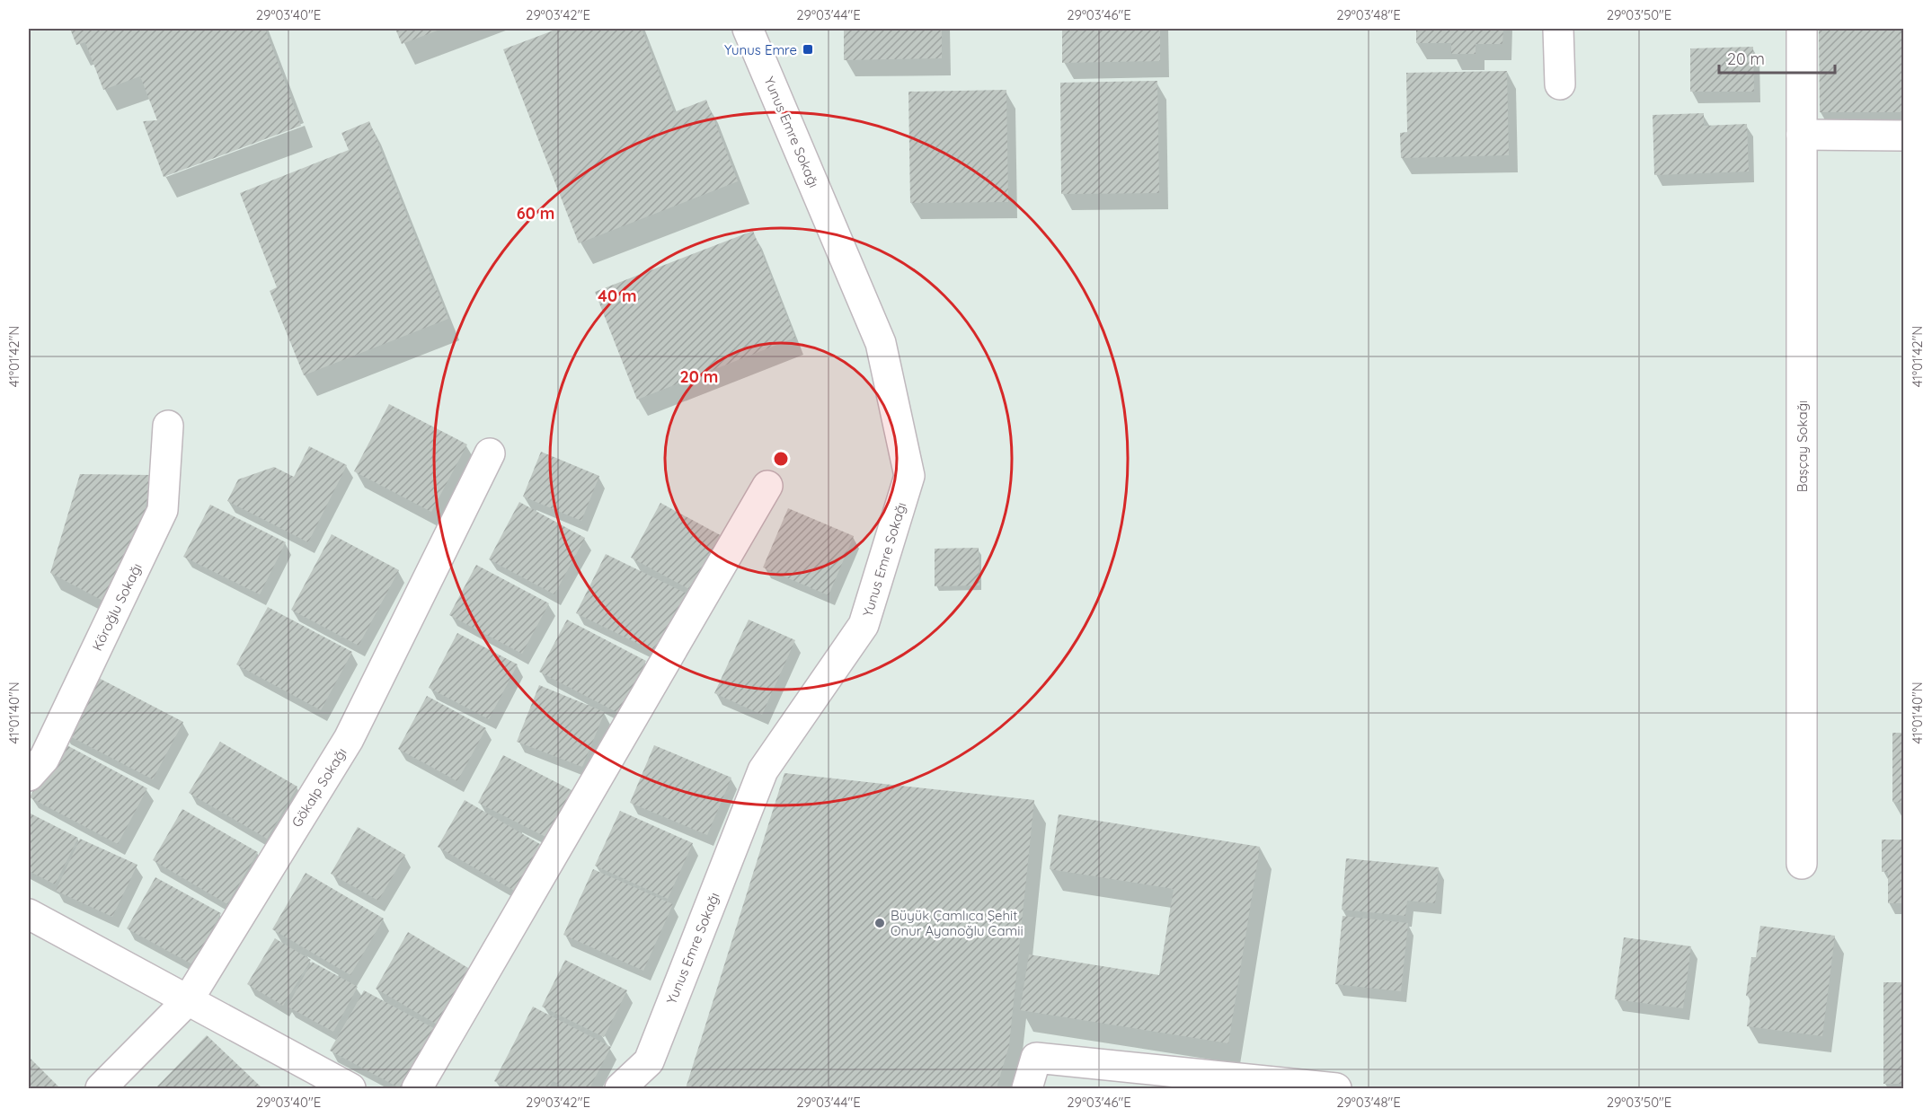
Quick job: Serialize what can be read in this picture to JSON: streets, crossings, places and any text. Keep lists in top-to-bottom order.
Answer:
{
  "streets": {
    "street": [
      "Yunus Emre Sokağı",
      "Başçay Sokağı",
      "Köroğlu Sokağı",
      "Gökalp Sokağı"
    ]
  },
  "places": {
    "transit": ["Yunus Emre"],
    "other": ["Büyük Çamlıca Şehit Onur Ayanoğlu Camii"]
  },
  "scale_bar": "20 m",
  "coordinates": [
    "29°03'40\"E",
    "29°03'42\"E",
    "29°03'44\"E",
    "29°03'46\"E",
    "29°03'48\"E",
    "29°03'50\"E",
    "41°01'42\"N",
    "41°01'40\"N"
  ],
  "rings": ["60 m", "40 m", "20 m"]
}
